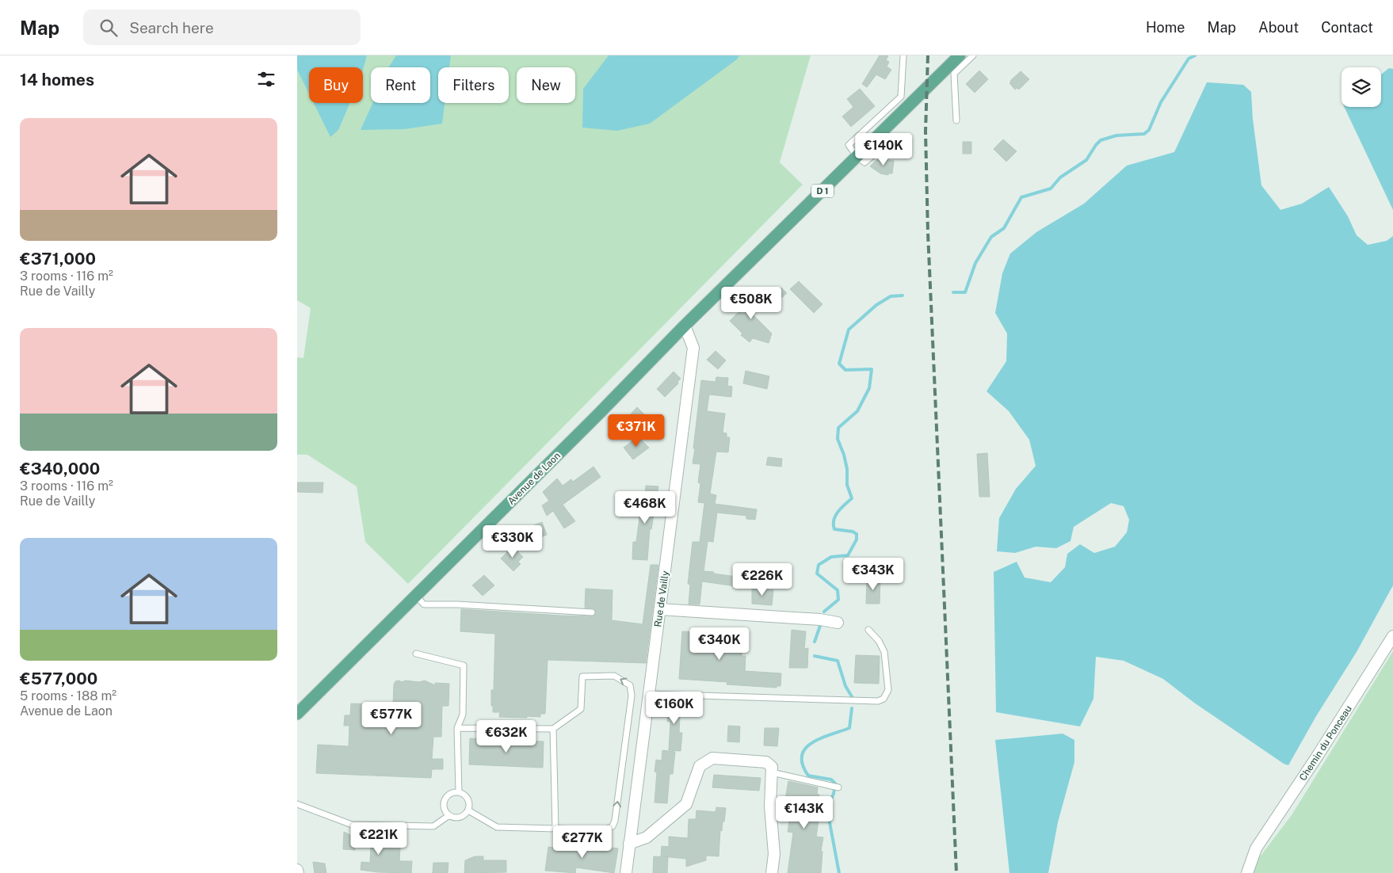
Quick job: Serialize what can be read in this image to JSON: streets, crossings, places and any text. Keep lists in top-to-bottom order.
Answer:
{
  "streets": {
    "main road": ["D 1", "Avenue de Laon"],
    "street": ["Rue de Vailly", "Chemin du Ponceau"]
  },
  "crossings": [
    ["D 1", "Avenue de Laon"],
    ["D 1", "Rue de Vailly"],
    ["Avenue de Laon", "Rue de Vailly"]
  ],
  "page": {
    "header": "Map",
    "search": "Search here",
    "nav": [
      "Home",
      "Map",
      "About",
      "Contact"
    ],
    "heading": "14 homes",
    "chip": [
      "Buy",
      "Rent",
      "Filters",
      "New"
    ],
    "list": [
      {
        "name": "€371,000",
        "note": "3 rooms · 116 m² · Rue de Vailly"
      },
      {
        "name": "€340,000",
        "note": "3 rooms · 116 m² · Rue de Vailly"
      },
      {
        "name": "€577,000",
        "note": "5 rooms · 188 m² · Avenue de Laon"
      }
    ],
    "price": [
      "€140K",
      "€508K",
      "€371K",
      "€468K",
      "€330K",
      "€343K",
      "€226K",
      "€340K",
      "€160K",
      "€577K",
      "€632K",
      "€143K",
      "€221K",
      "€277K"
    ]
  }
}
